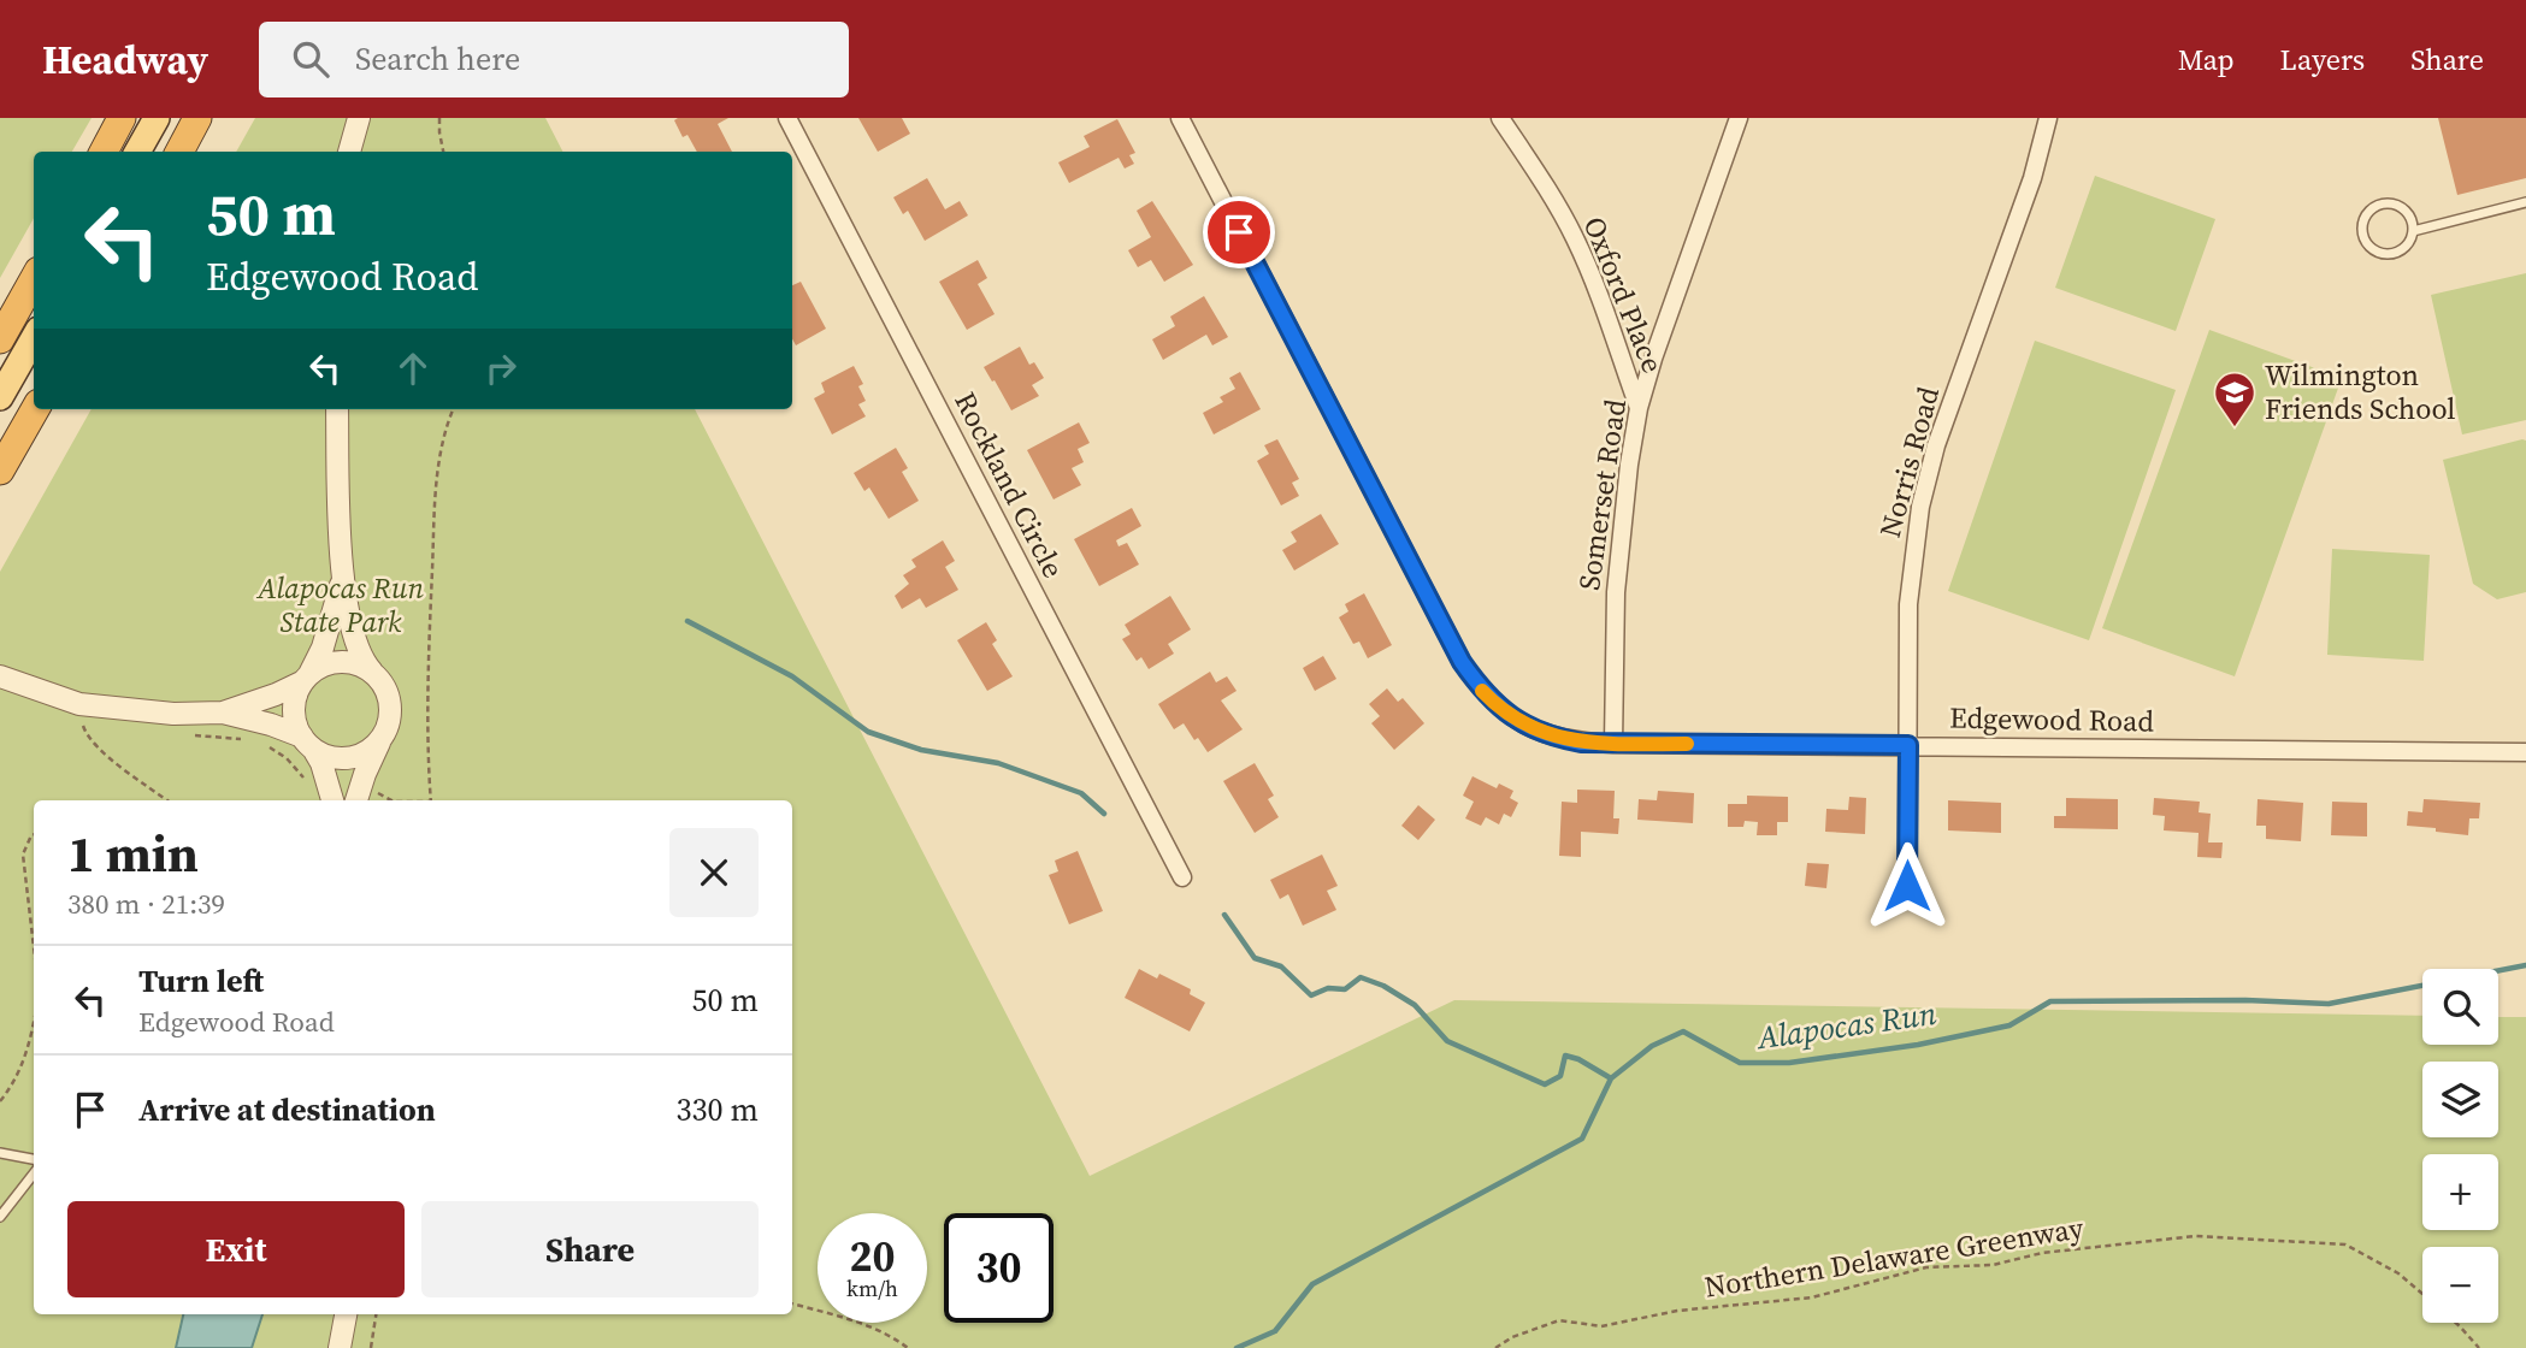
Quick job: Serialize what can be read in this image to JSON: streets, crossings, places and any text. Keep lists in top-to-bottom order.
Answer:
{
  "streets": {
    "street": [
      "Oxford Place",
      "Norris Road",
      "Rockland Circle",
      "Somerset Road",
      "Edgewood Road"
    ],
    "path": ["Northern Delaware Greenway"]
  },
  "crossings": [
    ["Oxford Place", "Somerset Road"],
    ["Norris Road", "Edgewood Road"],
    ["Somerset Road", "Edgewood Road"]
  ],
  "water": ["Alapocas Run"],
  "parks": ["Alapocas Run State Park"],
  "places": {
    "school or university": ["Wilmington Friends School"]
  },
  "page": {
    "header": "Headway",
    "search": "Search here",
    "nav": ["Map", "Layers", "Share"],
    "turn": ["50 m", "Edgewood Road"],
    "heading": ["1 min", "380 m · 21:39"],
    "list": [
      {
        "name": "Turn left",
        "note": "Edgewood Road",
        "value": "50 m"
      },
      {
        "name": "Arrive at destination",
        "value": "330 m"
      }
    ],
    "map_buttons": ["+", "−"],
    "buttons": ["Exit", "Share"],
    "speed": "20 km/h",
    "limit": "30"
  }
}
